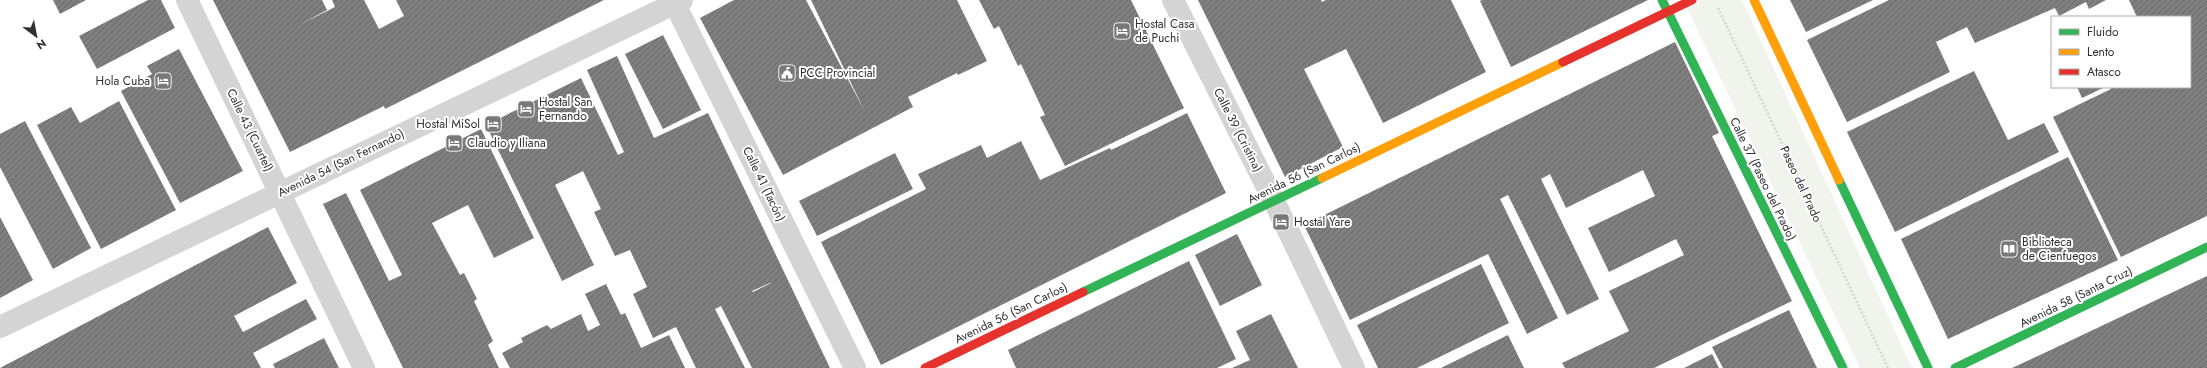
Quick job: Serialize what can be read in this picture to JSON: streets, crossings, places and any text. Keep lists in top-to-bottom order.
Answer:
{
  "streets": {
    "main road": ["Avenida 56 (San Carlos)", "Calle 37 (Paseo del Prado)", "Avenida 58 (Santa Cruz)"],
    "street": [
      "Calle 43 (Cuartel)",
      "Calle 39 (Cristina)",
      "Avenida 54 (San Fernando)",
      "Calle 41 (Tacón)"
    ],
    "path": ["Paseo del Prado"]
  },
  "crossings": [
    ["Calle 43 (Cuartel)", "Avenida 54 (San Fernando)"],
    ["Calle 39 (Cristina)", "Avenida 56 (San Carlos)"],
    ["Avenida 54 (San Fernando)", "Calle 41 (Tacón)"],
    ["Avenida 56 (San Carlos)", "Calle 37 (Paseo del Prado)"]
  ],
  "places": {
    "hotel": [
      "Hostal Casa de Puchi",
      "Hola Cuba",
      "Hostal San Fernando",
      "Hostal MiSol",
      "Claudio y Iliana",
      "Hostal Yare"
    ],
    "public building": ["PCC Provincial"],
    "library": ["Biblioteca de Cienfuegos"]
  },
  "legend": ["Fluido", "Lento", "Atasco"],
  "north": "bottom right"
}
